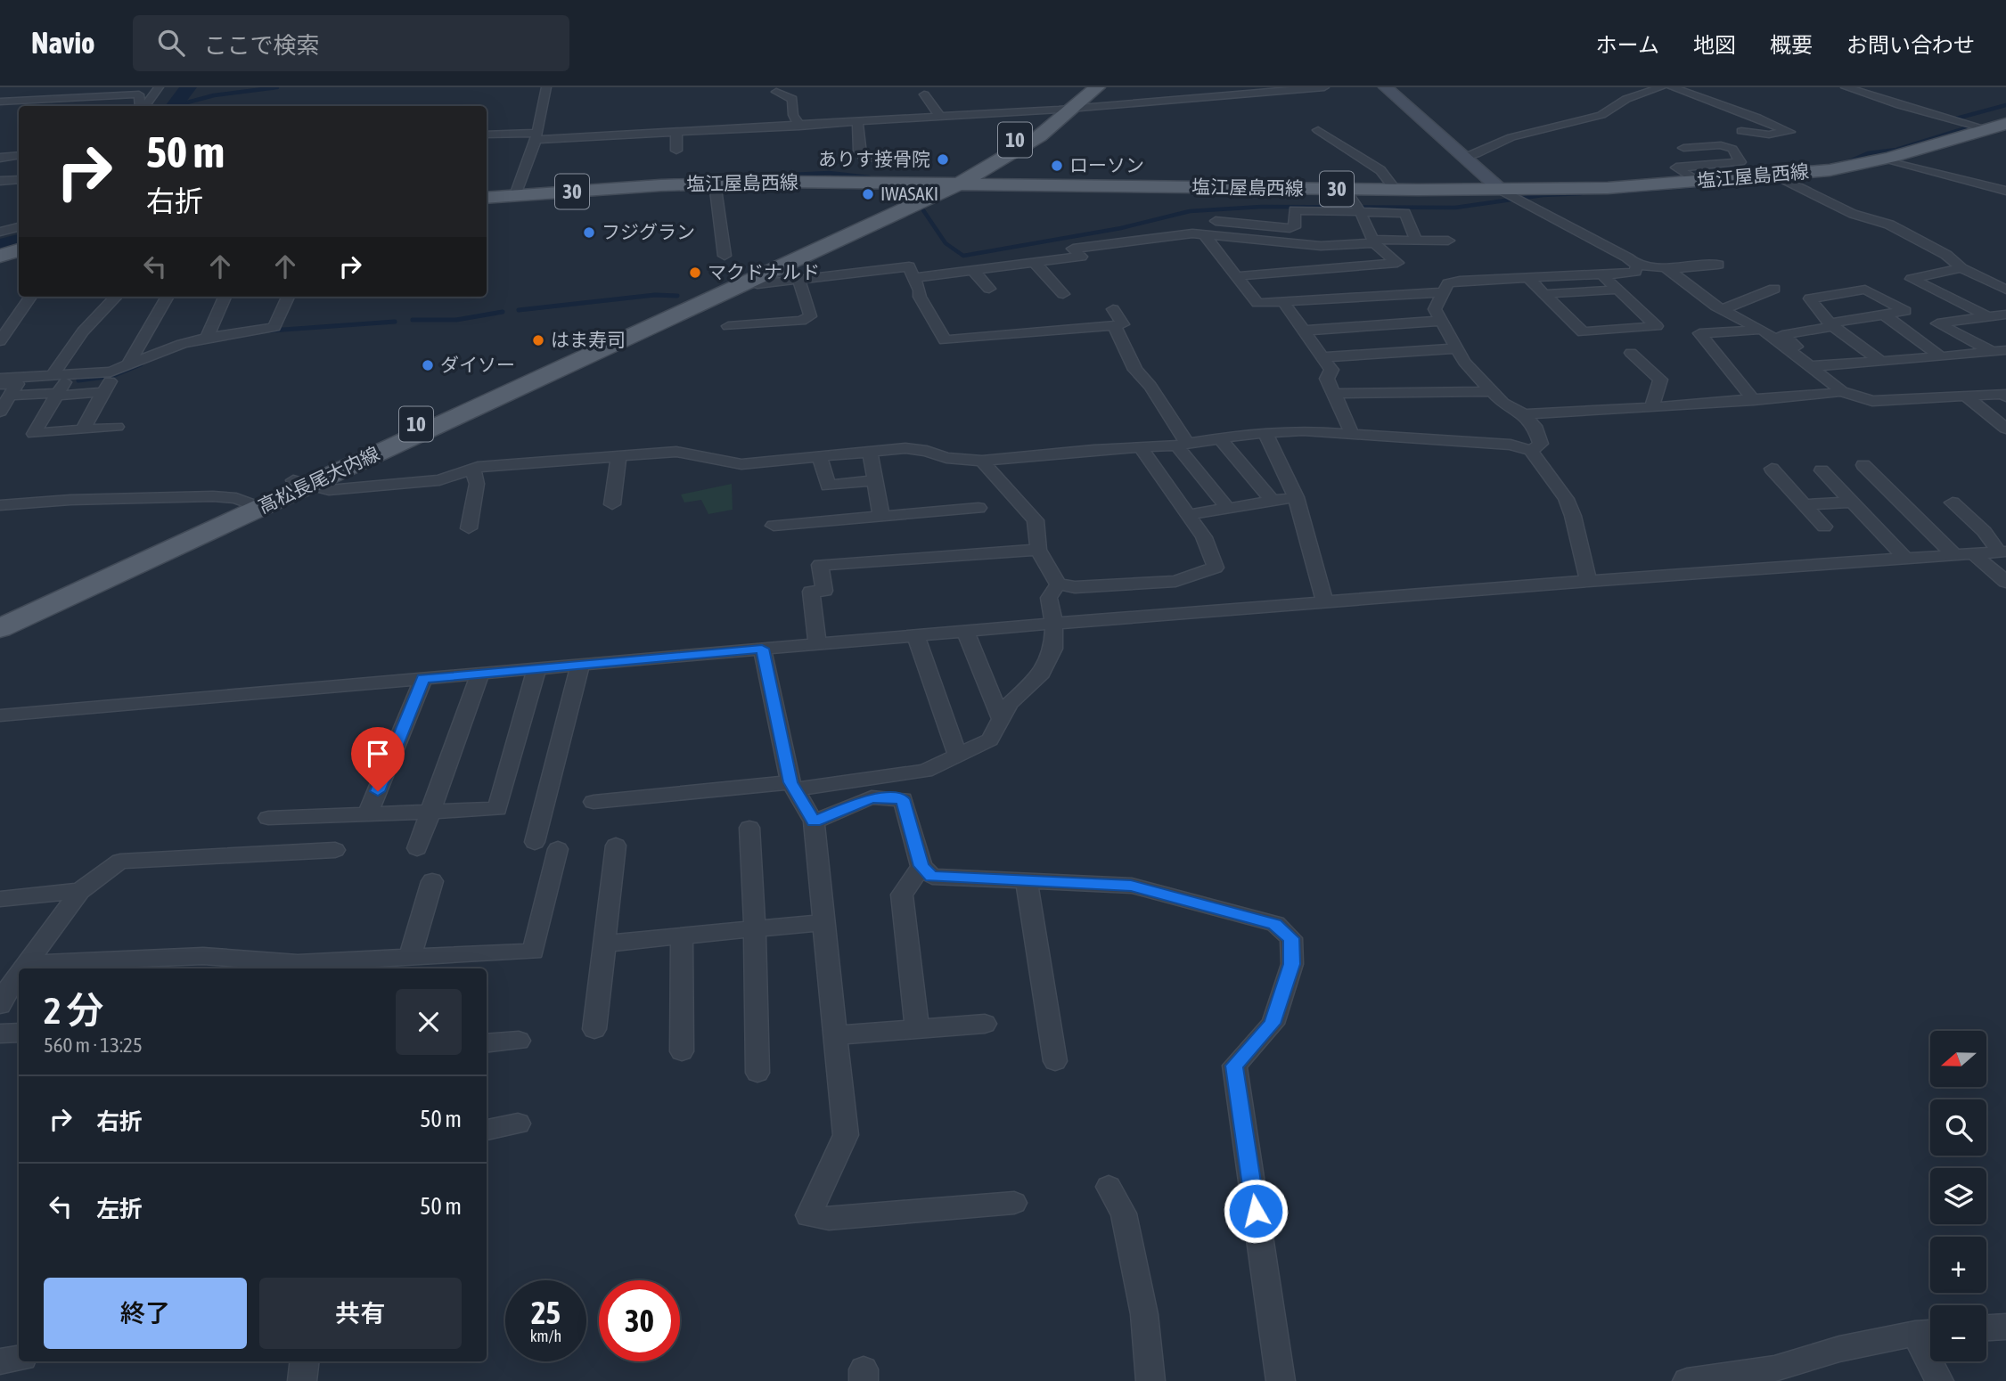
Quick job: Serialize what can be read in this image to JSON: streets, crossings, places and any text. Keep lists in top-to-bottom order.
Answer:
{
  "streets": {
    "main road": [
      "10",
      "塩江屋島西線",
      "30",
      "高松長尾大内線"
    ]
  },
  "crossings": [
    ["塩江屋島西線", "高松長尾大内線"]
  ],
  "places": [
    "ありす接骨院",
    "ローソン",
    "IWASAKI",
    "フジグラン",
    "マクドナルド",
    "はま寿司",
    "ダイソー"
  ],
  "north": "left",
  "page": {
    "header": "Navio",
    "search": "ここで検索",
    "nav": [
      "ホーム",
      "地図",
      "概要",
      "お問い合わせ"
    ],
    "turn": ["50 m", "右折"],
    "heading": ["2 分", "560 m · 13:25"],
    "map_buttons": ["+", "−"],
    "list": [
      {
        "name": "右折",
        "value": "50 m"
      },
      {
        "name": "左折",
        "value": "50 m"
      }
    ],
    "buttons": ["終了", "共有"],
    "speed": "25 km/h",
    "limit": "30"
  }
}
